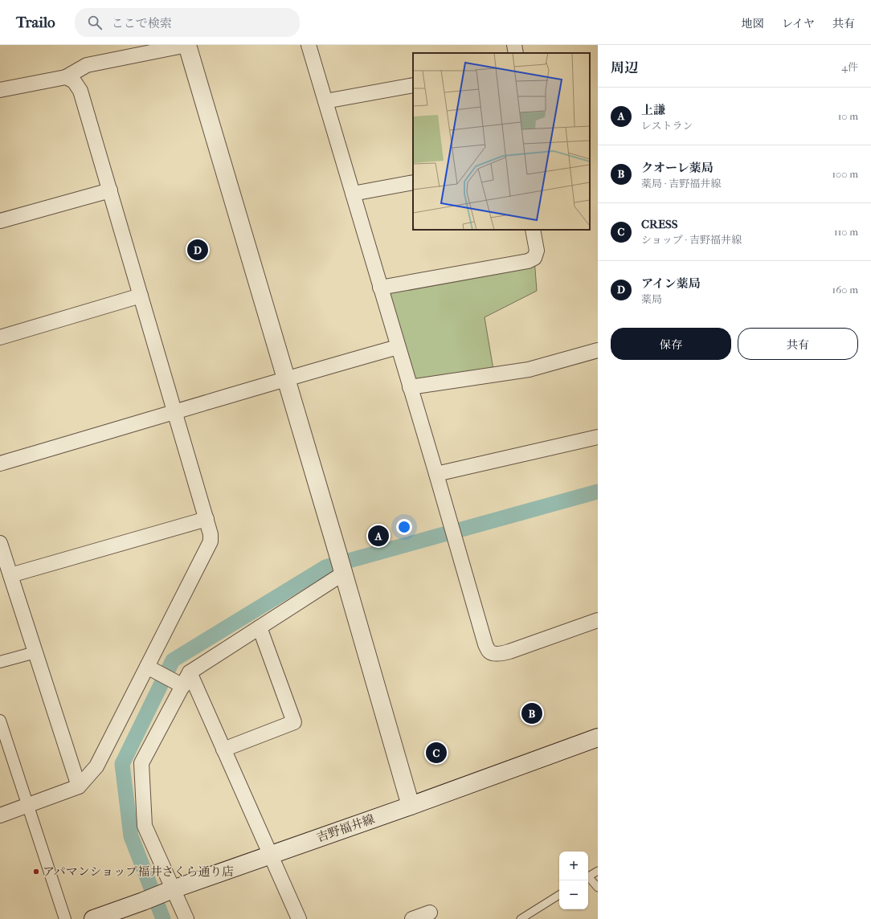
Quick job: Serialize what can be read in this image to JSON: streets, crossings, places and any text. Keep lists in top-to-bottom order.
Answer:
{
  "streets": {
    "street": ["吉野福井線"]
  },
  "places": ["アパマンショップ福井さくら通り店"],
  "page": {
    "header": "Trailo",
    "search": "ここで検索",
    "nav": ["地図", "レイヤ", "共有"],
    "heading": ["周辺", "4件"],
    "list": [
      {
        "mark": "A",
        "name": "上謙",
        "note": "レストラン",
        "value": "10 m"
      },
      {
        "mark": "B",
        "name": "クオーレ薬局",
        "note": "薬局 · 吉野福井線",
        "value": "100 m"
      },
      {
        "mark": "C",
        "name": "CRESS",
        "note": "ショップ · 吉野福井線",
        "value": "110 m"
      },
      {
        "mark": "D",
        "name": "アイン薬局",
        "note": "薬局",
        "value": "160 m"
      }
    ],
    "pins": [
      "D",
      "A",
      "B",
      "C"
    ],
    "buttons": ["保存", "共有"],
    "map_buttons": ["+", "−"]
  }
}
